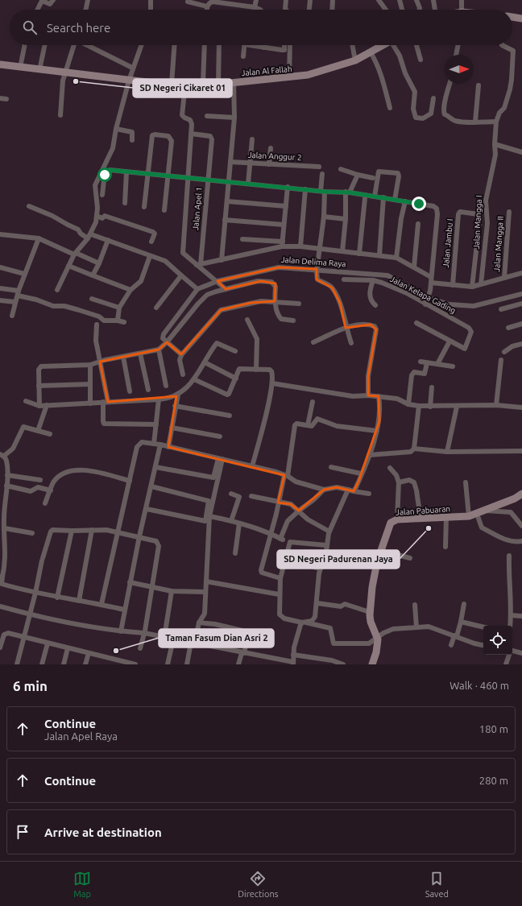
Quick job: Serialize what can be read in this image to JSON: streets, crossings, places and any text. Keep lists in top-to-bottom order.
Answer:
{
  "streets": {
    "street": [
      "Jalan Al Fallah",
      "Jalan Anggur 2",
      "Jalan Apel 1",
      "Jalan Mangga I",
      "Jalan Jambu I",
      "Jalan Mangga II",
      "Jalan Delima Raya",
      "Jalan Kelapa Gading",
      "Jalan Pabuaran"
    ]
  },
  "crossings": [
    ["Jalan Apel 1", "Jalan Delima Raya"],
    ["Jalan Delima Raya", "Jalan Kelapa Gading"]
  ],
  "places": ["SD Negeri Cikaret 01", "SD Negeri Padurenan Jaya", "Taman Fasum Dian Asri 2"],
  "north": "right",
  "page": {
    "search": "Search here",
    "heading": ["6 min", "Walk · 460 m"],
    "list": [
      ["Continue", "Jalan Apel Raya", "180 m"],
      ["Continue", "280 m"],
      "Arrive at destination"
    ],
    "nav": ["Map", "Directions", "Saved"]
  }
}
